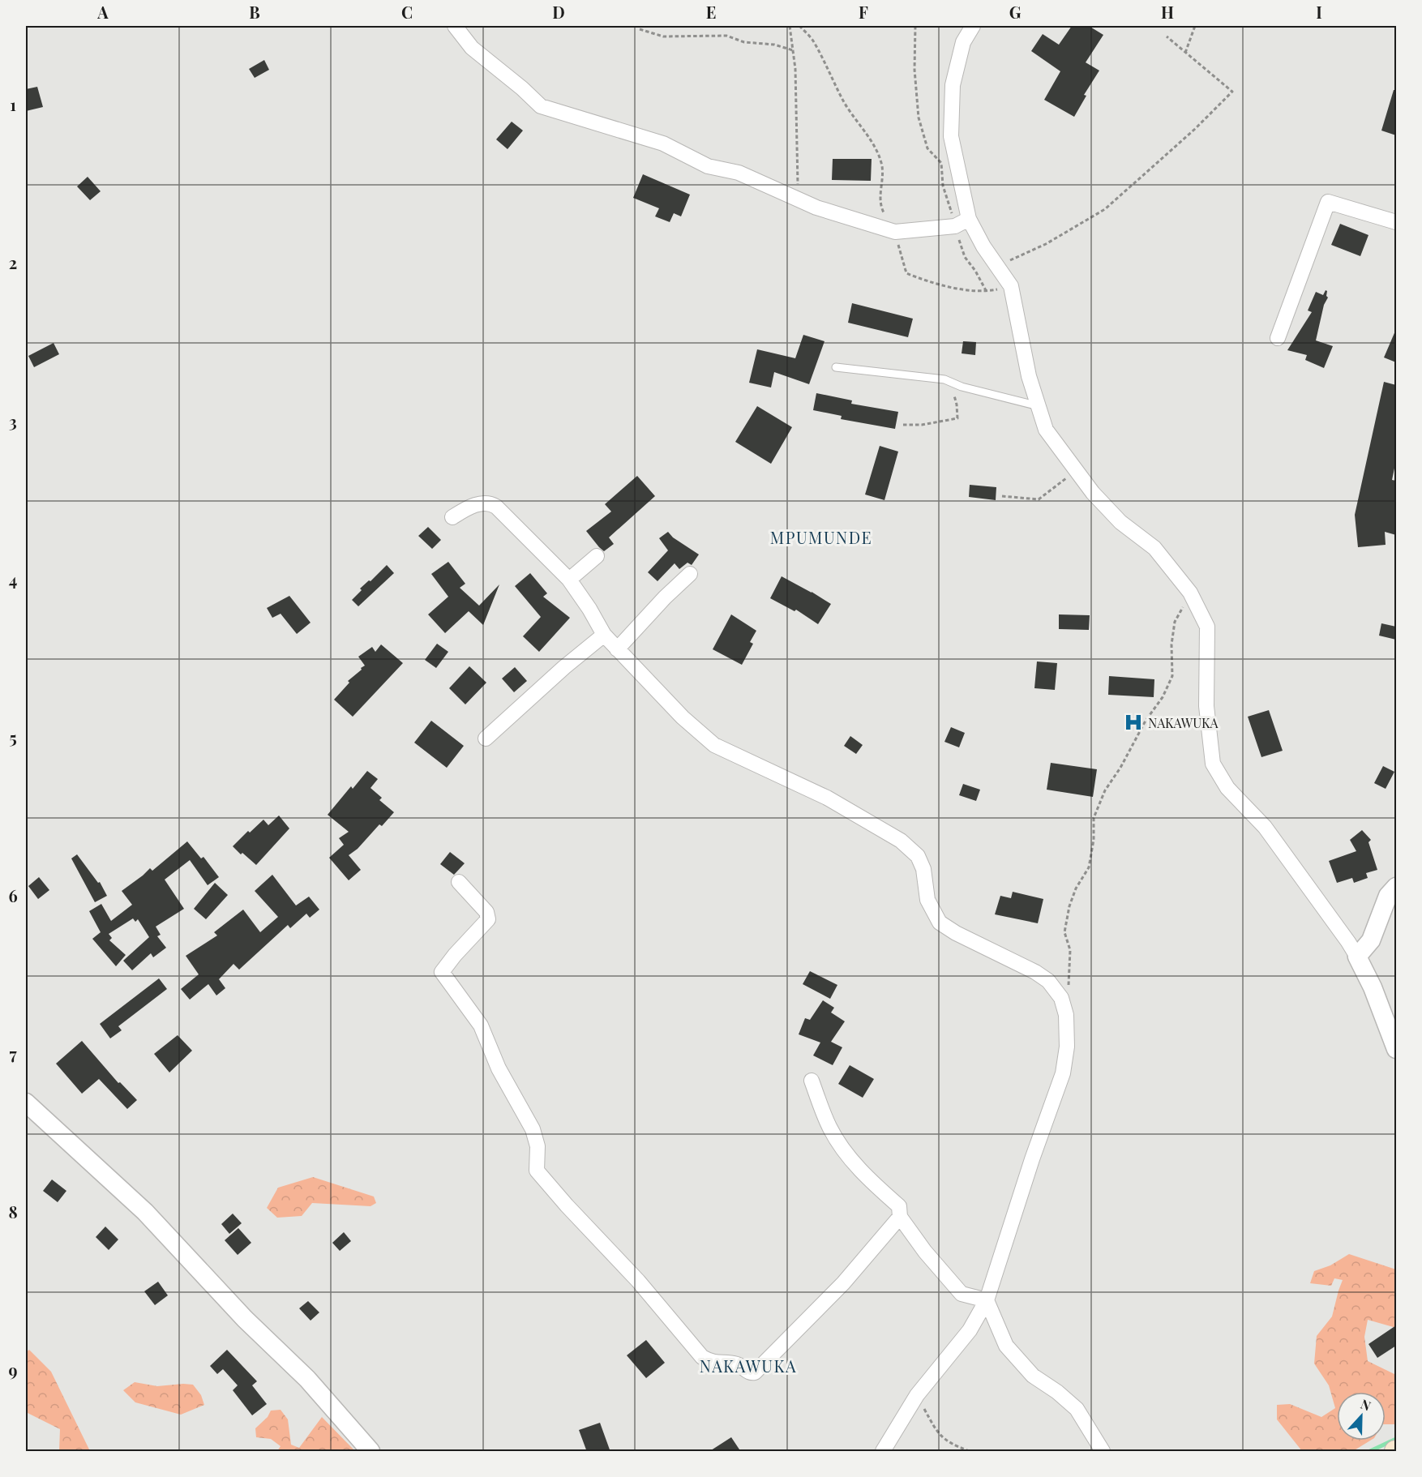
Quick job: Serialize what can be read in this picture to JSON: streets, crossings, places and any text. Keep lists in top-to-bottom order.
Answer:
{
  "districts": ["MPUMUNDE", "NAKAWUKA"],
  "places": {
    "hospital": ["NAKAWUKA"]
  },
  "north": "top",
  "grid": {
    "columns": [
      "A",
      "B",
      "C",
      "D",
      "E",
      "F",
      "G",
      "H",
      "I"
    ],
    "rows": [
      "1",
      "2",
      "3",
      "4",
      "5",
      "6",
      "7",
      "8",
      "9"
    ]
  }
}
